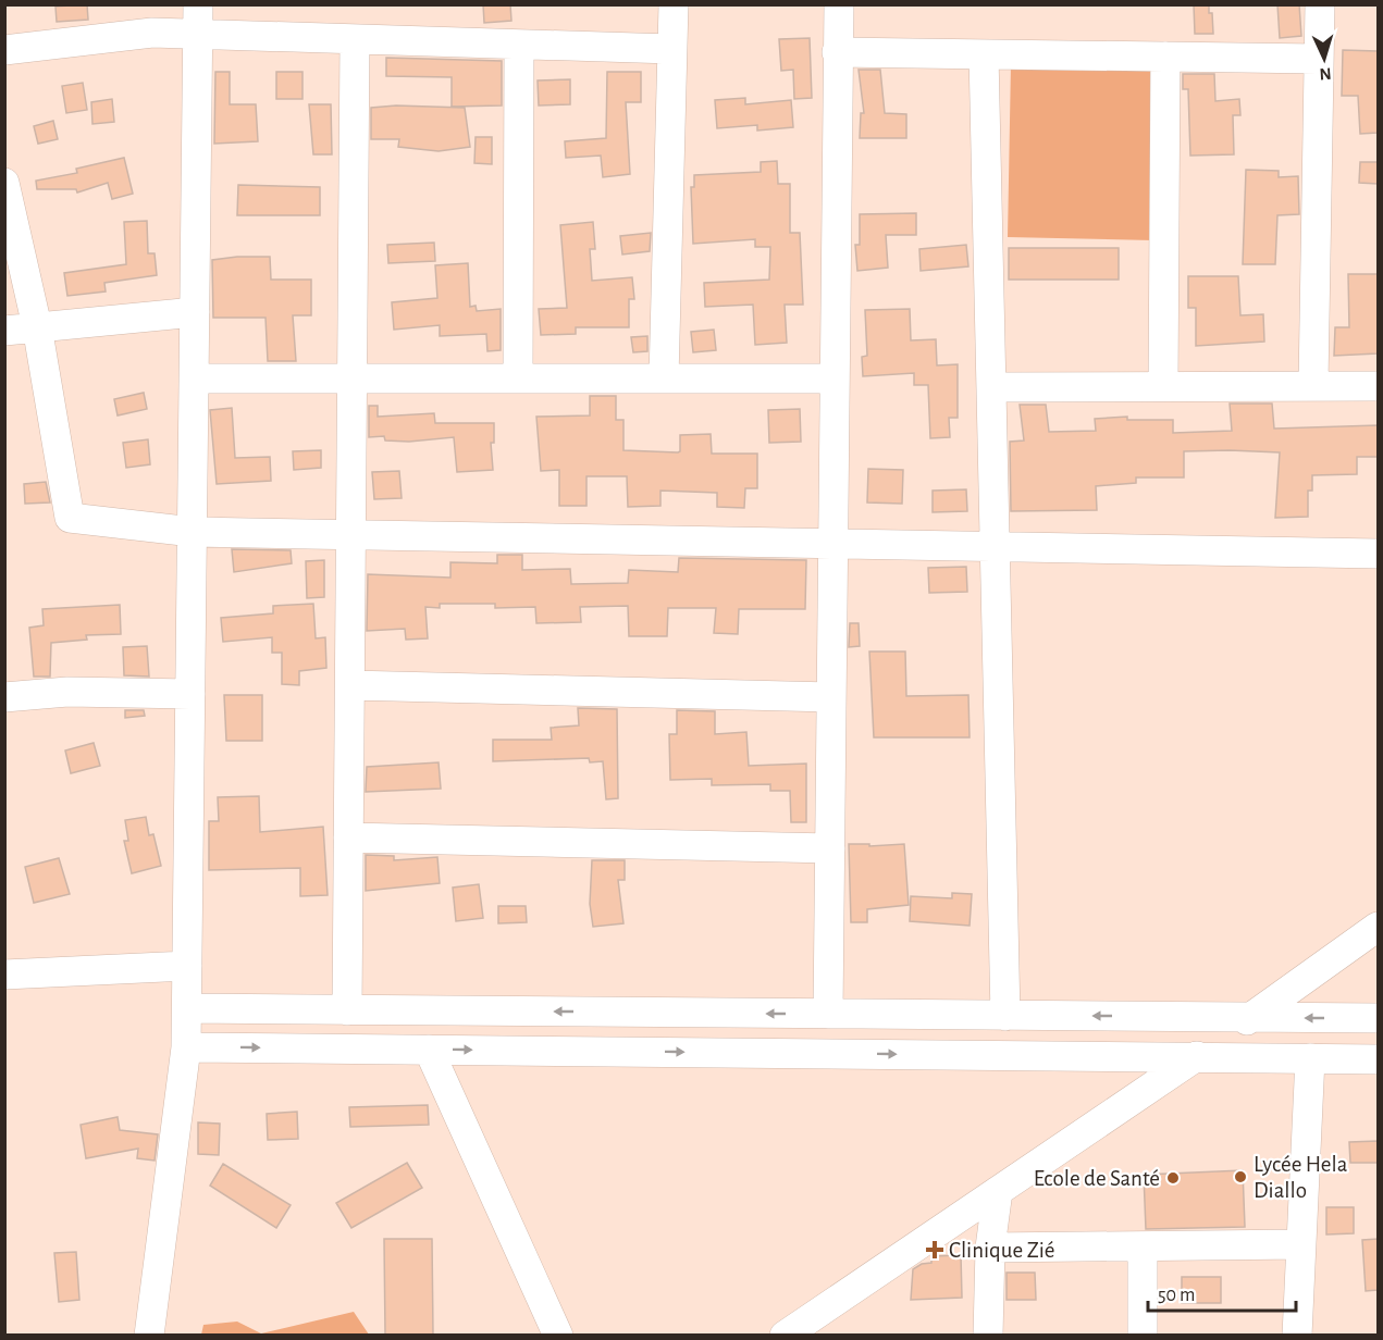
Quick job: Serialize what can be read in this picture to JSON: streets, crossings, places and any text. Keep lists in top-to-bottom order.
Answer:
{
  "places": {
    "other": ["Lycée Hela Diallo", "Ecole de Santé"],
    "health": ["Clinique Zié"]
  },
  "scale_bar": "50 m",
  "north": "bottom"
}
